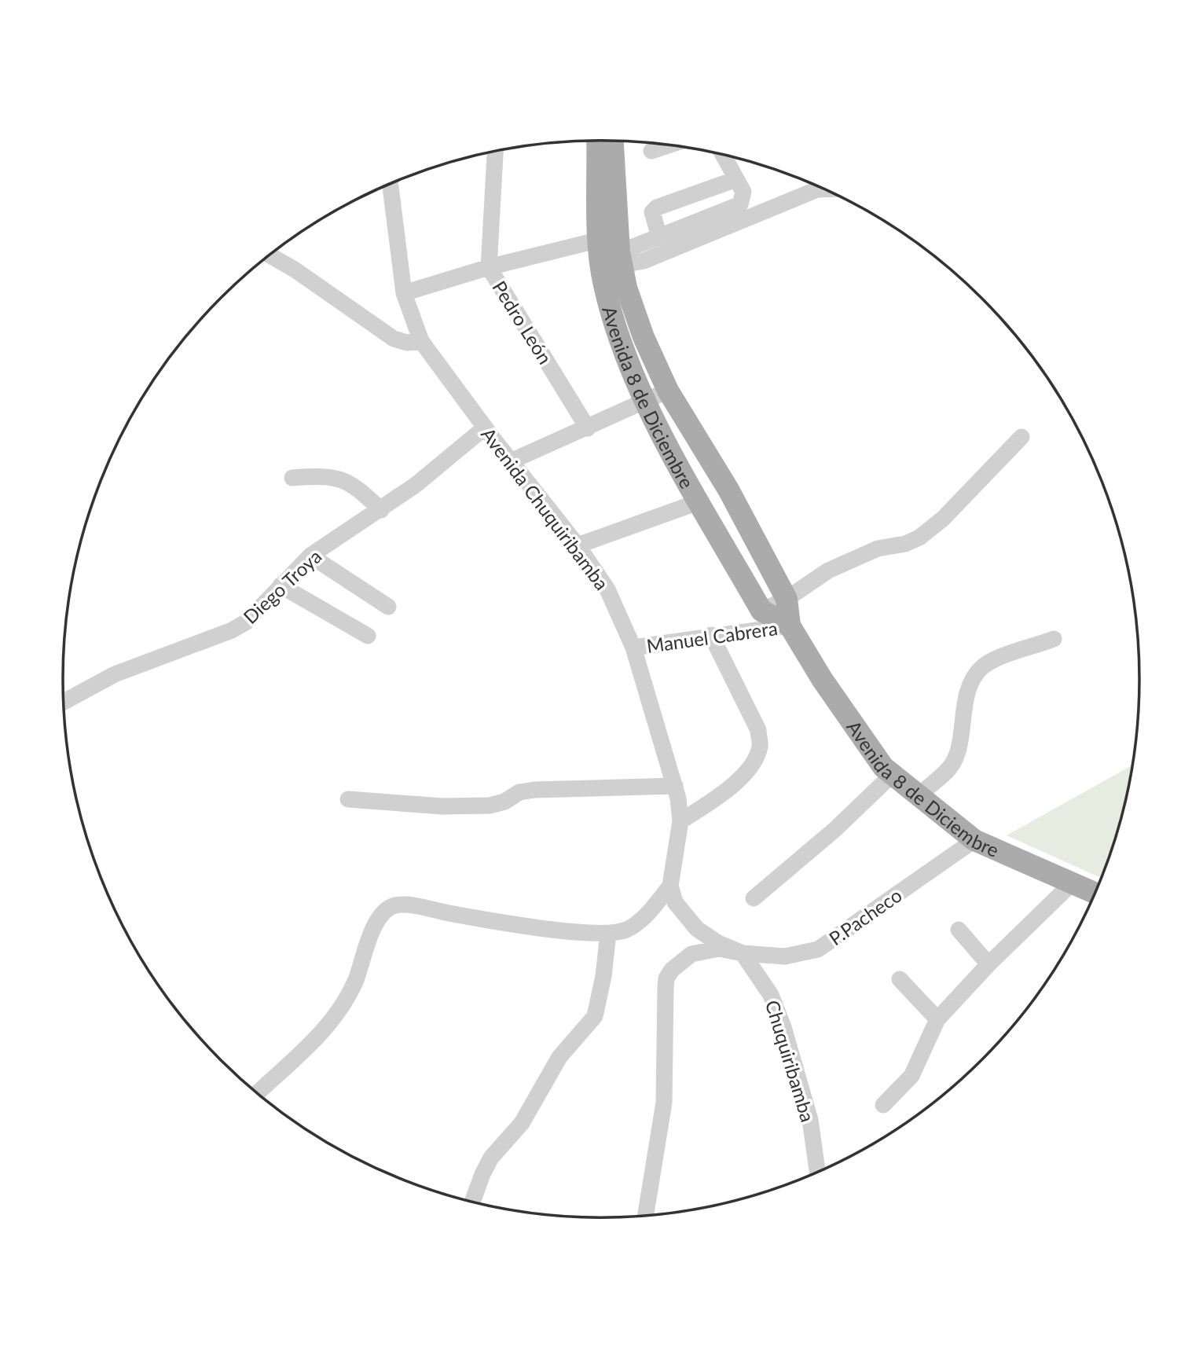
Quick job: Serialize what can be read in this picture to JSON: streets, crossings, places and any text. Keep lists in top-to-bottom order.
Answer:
{
  "streets": {
    "main road": ["Avenida 8 de Diciembre"],
    "street": [
      "Pedro León",
      "Avenida Chuquiribamba",
      "Diego Troya",
      "Manuel Cabrera",
      "P.Pacheco",
      "Chuquiribamba"
    ]
  },
  "crossings": [
    ["Avenida 8 de Diciembre", "Manuel Cabrera"],
    ["Avenida 8 de Diciembre", "P.Pacheco"],
    ["Avenida Chuquiribamba", "Diego Troya"],
    ["Avenida Chuquiribamba", "Manuel Cabrera"],
    ["P.Pacheco", "Chuquiribamba"]
  ]
}
